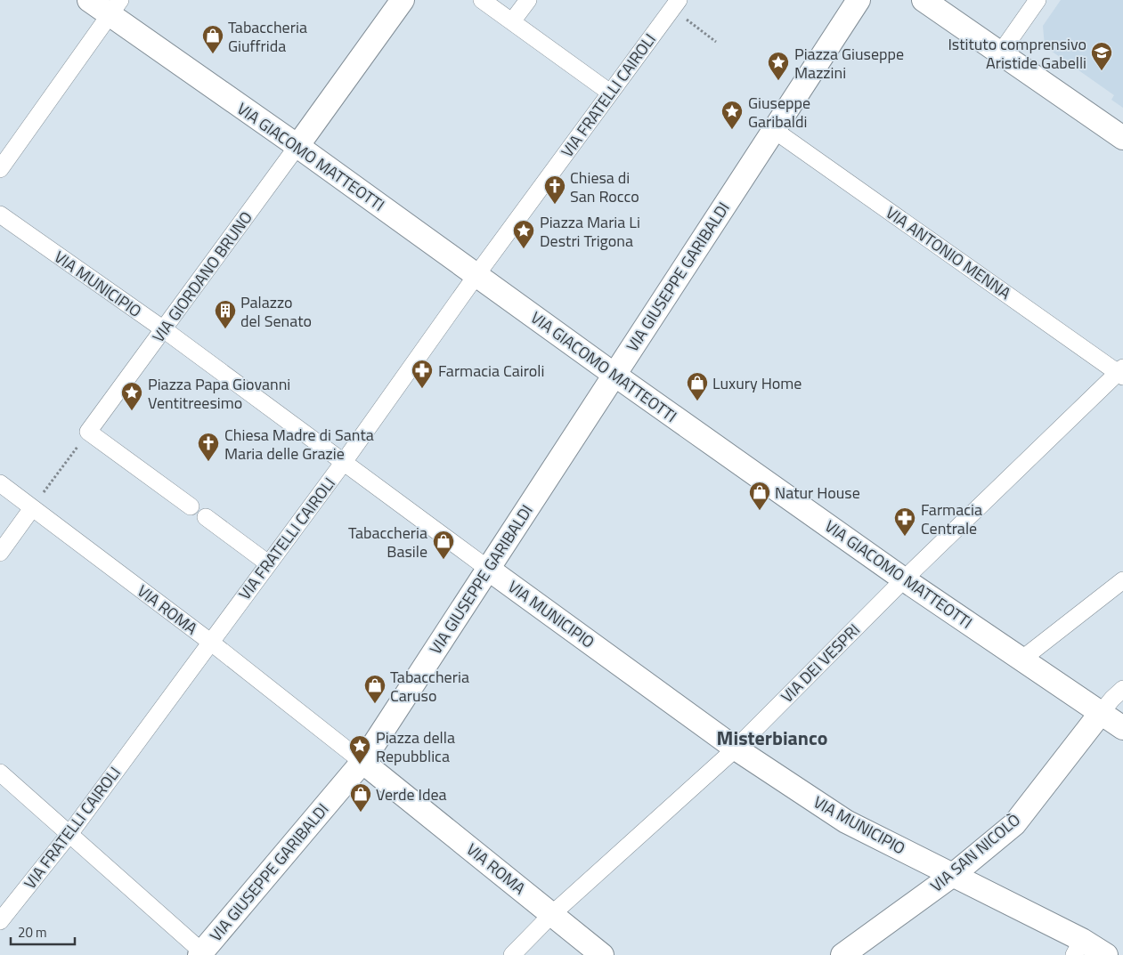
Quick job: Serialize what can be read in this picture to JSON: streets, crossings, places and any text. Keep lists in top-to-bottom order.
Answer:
{
  "streets": {
    "main road": [
      "VIA GIACOMO MATTEOTTI",
      "VIA GIORDANO BRUNO",
      "VIA GIUSEPPE GARIBALDI",
      "VIA MUNICIPIO",
      "VIA ROMA",
      "VIA SAN NICOLÒ"
    ],
    "street": ["VIA FRATELLI CAIROLI", "VIA ANTONIO MENNA", "VIA DEI VESPRI"]
  },
  "crossings": [
    ["VIA FRATELLI CAIROLI", "VIA GIACOMO MATTEOTTI"],
    ["VIA FRATELLI CAIROLI", "VIA MUNICIPIO"],
    ["VIA FRATELLI CAIROLI", "VIA ROMA"],
    ["VIA GIACOMO MATTEOTTI", "VIA GIORDANO BRUNO"],
    ["VIA GIACOMO MATTEOTTI", "VIA GIUSEPPE GARIBALDI"],
    ["VIA GIACOMO MATTEOTTI", "VIA DEI VESPRI"],
    ["VIA GIACOMO MATTEOTTI", "VIA SAN NICOLÒ"],
    ["VIA ANTONIO MENNA", "VIA GIUSEPPE GARIBALDI"],
    ["VIA ANTONIO MENNA", "VIA DEI VESPRI"],
    ["VIA GIORDANO BRUNO", "VIA MUNICIPIO"],
    ["VIA GIUSEPPE GARIBALDI", "VIA MUNICIPIO"],
    ["VIA GIUSEPPE GARIBALDI", "VIA ROMA"],
    ["VIA MUNICIPIO", "VIA DEI VESPRI"],
    ["VIA MUNICIPIO", "VIA SAN NICOLÒ"],
    ["VIA ROMA", "VIA DEI VESPRI"]
  ],
  "districts": ["Misterbianco"],
  "places": {
    "shop": [
      "Tabaccheria Giuffrida",
      "Luxury Home",
      "Natur House",
      "Tabaccheria Basile",
      "Tabaccheria Caruso",
      "Verde Idea"
    ],
    "school or university": ["Istituto comprensivo Aristide Gabelli"],
    "place": [
      "Piazza Giuseppe Mazzini",
      "Giuseppe Garibaldi",
      "Piazza Maria Li Destri Trigona",
      "Piazza Papa Giovanni Ventitreesimo",
      "Piazza della Repubblica"
    ],
    "church": ["Chiesa di San Rocco", "Chiesa Madre di Santa Maria delle Grazie"],
    "building": ["Palazzo del Senato"],
    "pharmacy": ["Farmacia Cairoli", "Farmacia Centrale"]
  },
  "scale_bar": "20 m"
}
